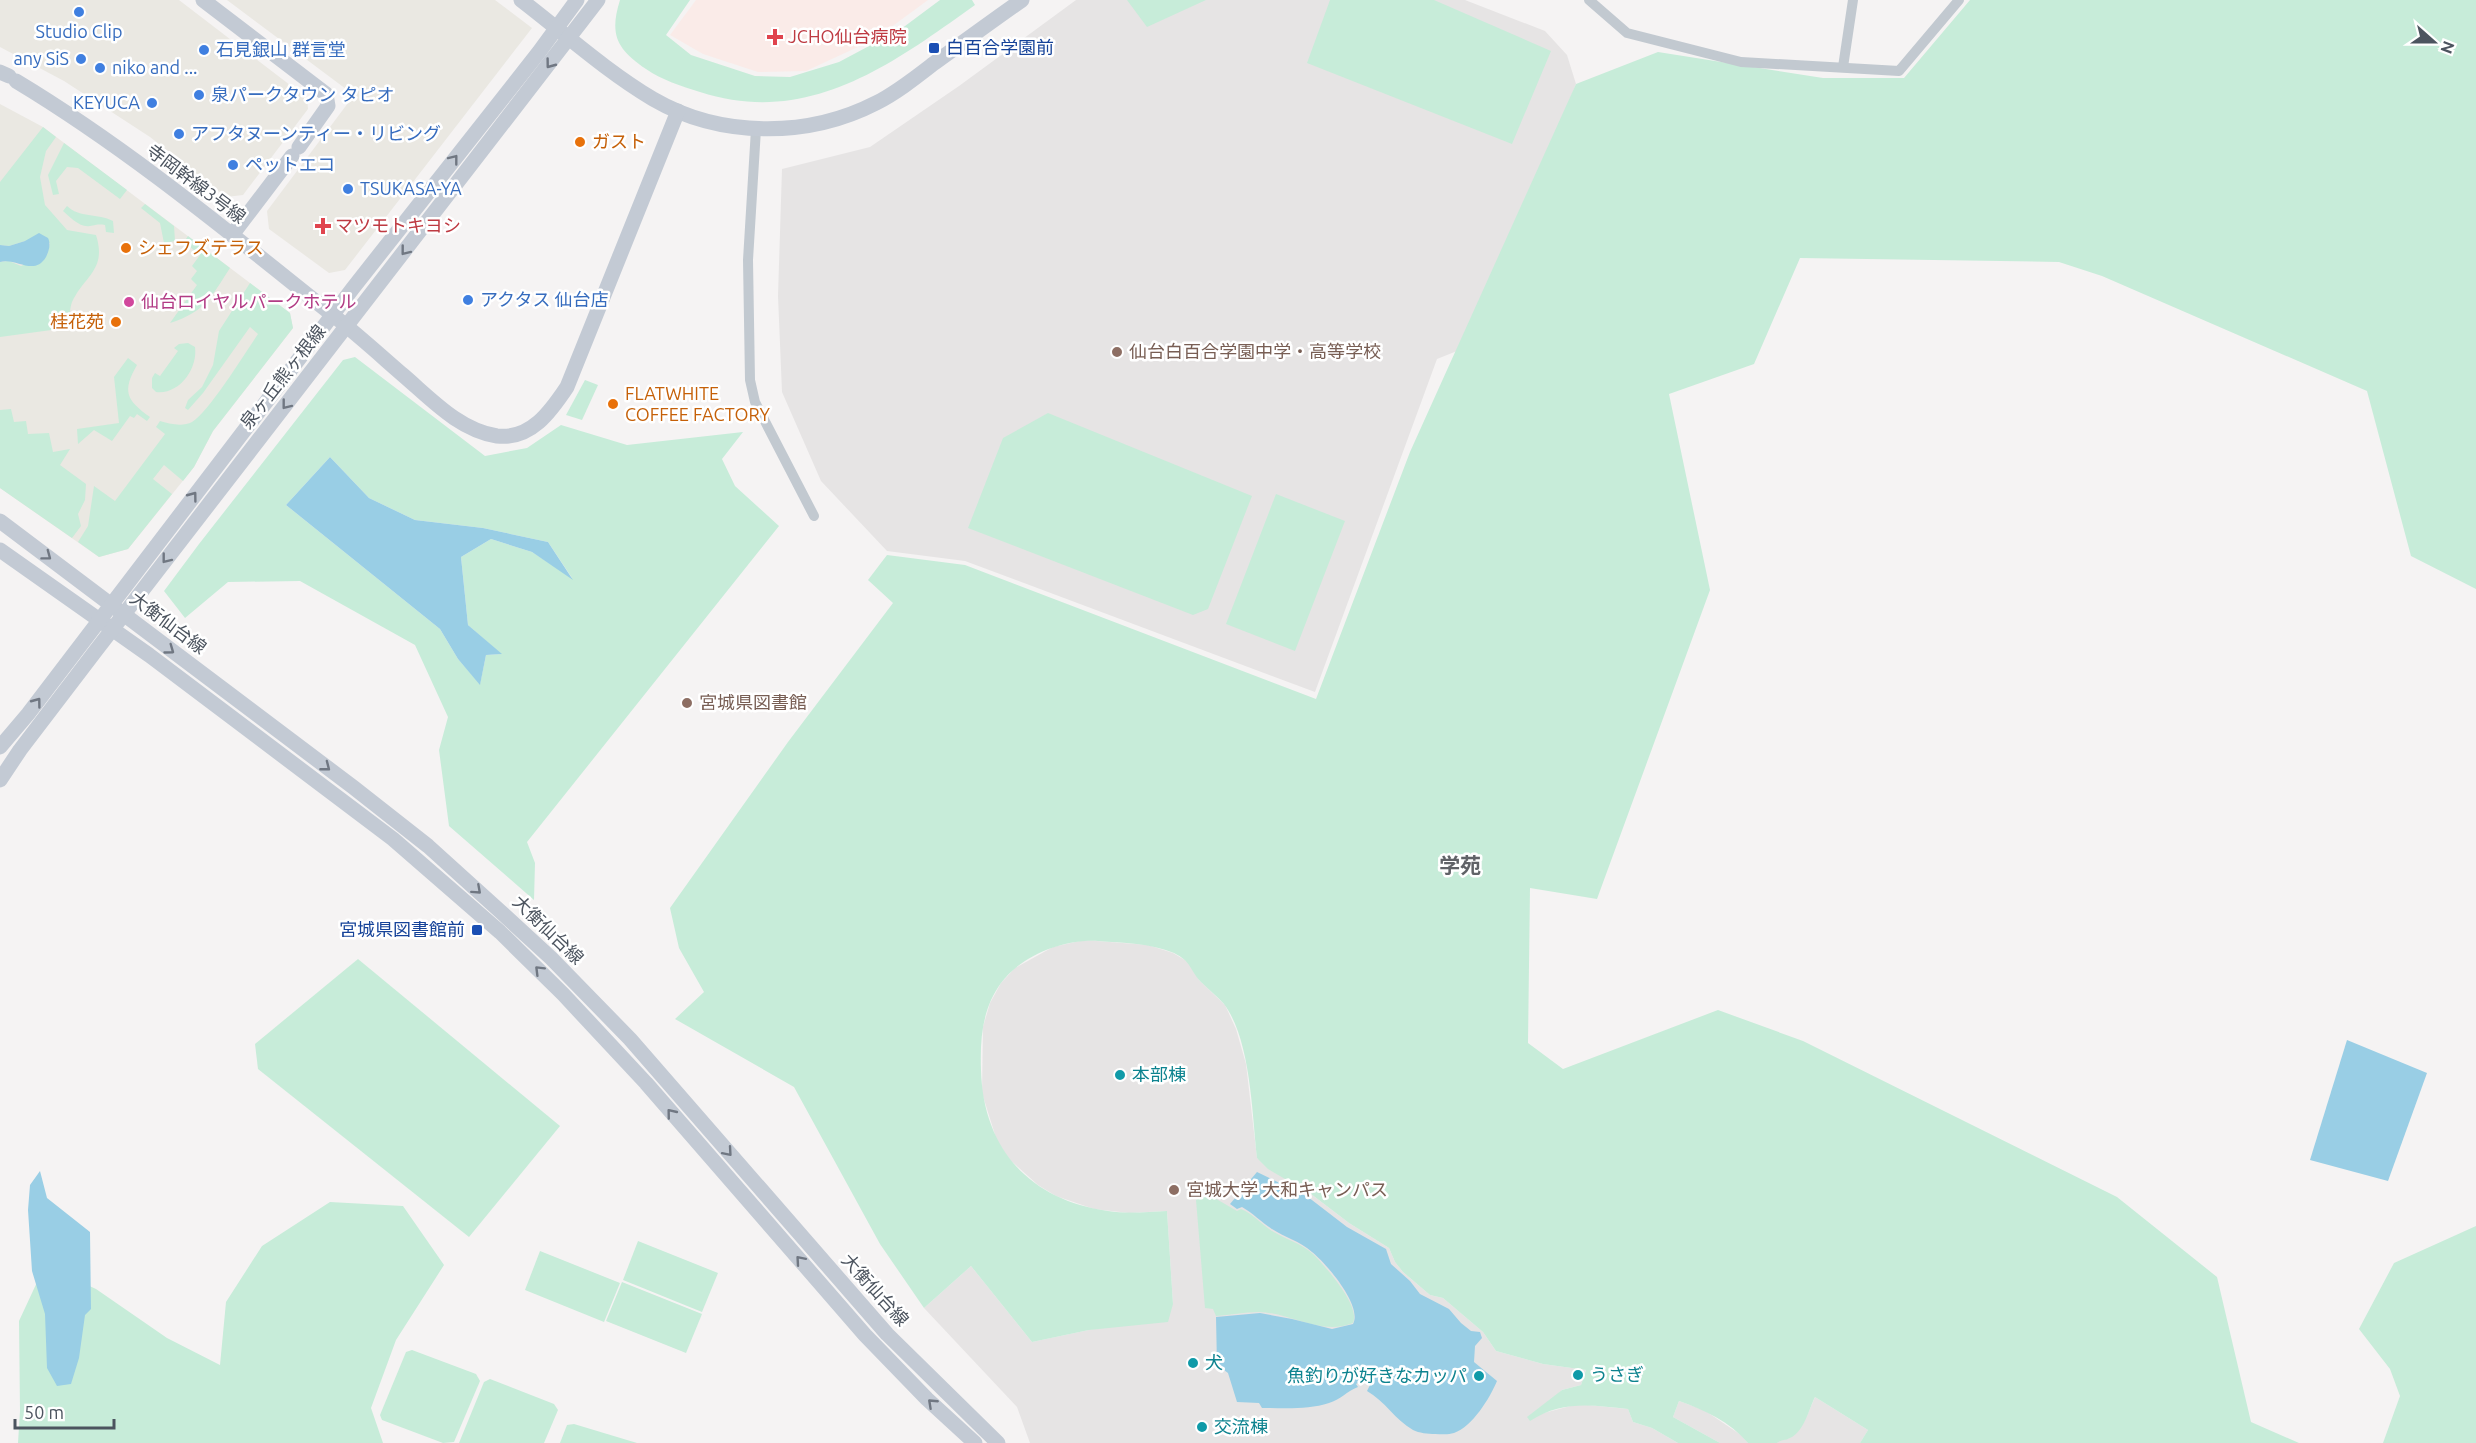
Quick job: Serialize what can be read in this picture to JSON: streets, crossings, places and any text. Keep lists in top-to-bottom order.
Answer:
{
  "streets": {
    "main road": ["寺岡幹線3号線", "泉ヶ丘熊ヶ根線", "大衡仙台線"]
  },
  "crossings": [
    ["寺岡幹線3号線", "泉ヶ丘熊ヶ根線"],
    ["泉ヶ丘熊ヶ根線", "大衡仙台線"]
  ],
  "districts": ["学苑"],
  "places": {
    "other": [
      "Studio Clip",
      "石見銀山 群言堂",
      "any SiS",
      "niko and ...",
      "泉パークタウン タピオ",
      "KEYUCA",
      "アフタヌーンティー・リビング",
      "ガスト",
      "ペットエコ",
      "TSUKASA-YA",
      "シェフズテラス",
      "アクタス 仙台店",
      "仙台ロイヤルパークホテル",
      "桂花苑",
      "仙台白百合学園中学・高等学校",
      "FLATWHITE COFFEE FACTORY",
      "宮城県図書館",
      "本部棟",
      "宮城大学 大和キャンパス",
      "犬",
      "うさぎ",
      "魚釣りが好きなカッパ",
      "交流棟"
    ],
    "health": ["JCHO仙台病院", "マツモトキヨシ"],
    "transit": ["白百合学園前", "宮城県図書館前"]
  },
  "scale_bar": "50 m",
  "north": "right"
}
